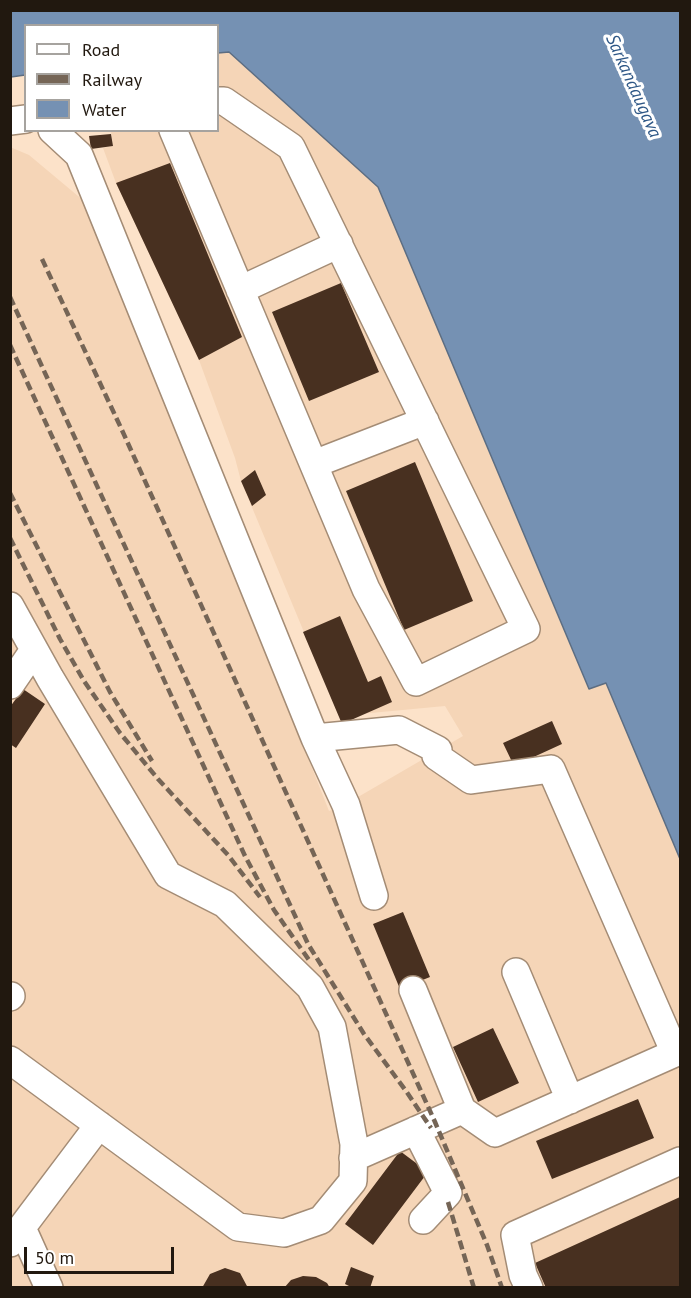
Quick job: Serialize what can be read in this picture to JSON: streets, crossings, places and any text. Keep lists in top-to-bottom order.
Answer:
{
  "water": ["Sarkandaugava"],
  "legend": ["Road", "Railway", "Water"],
  "scale_bar": "50 m"
}
